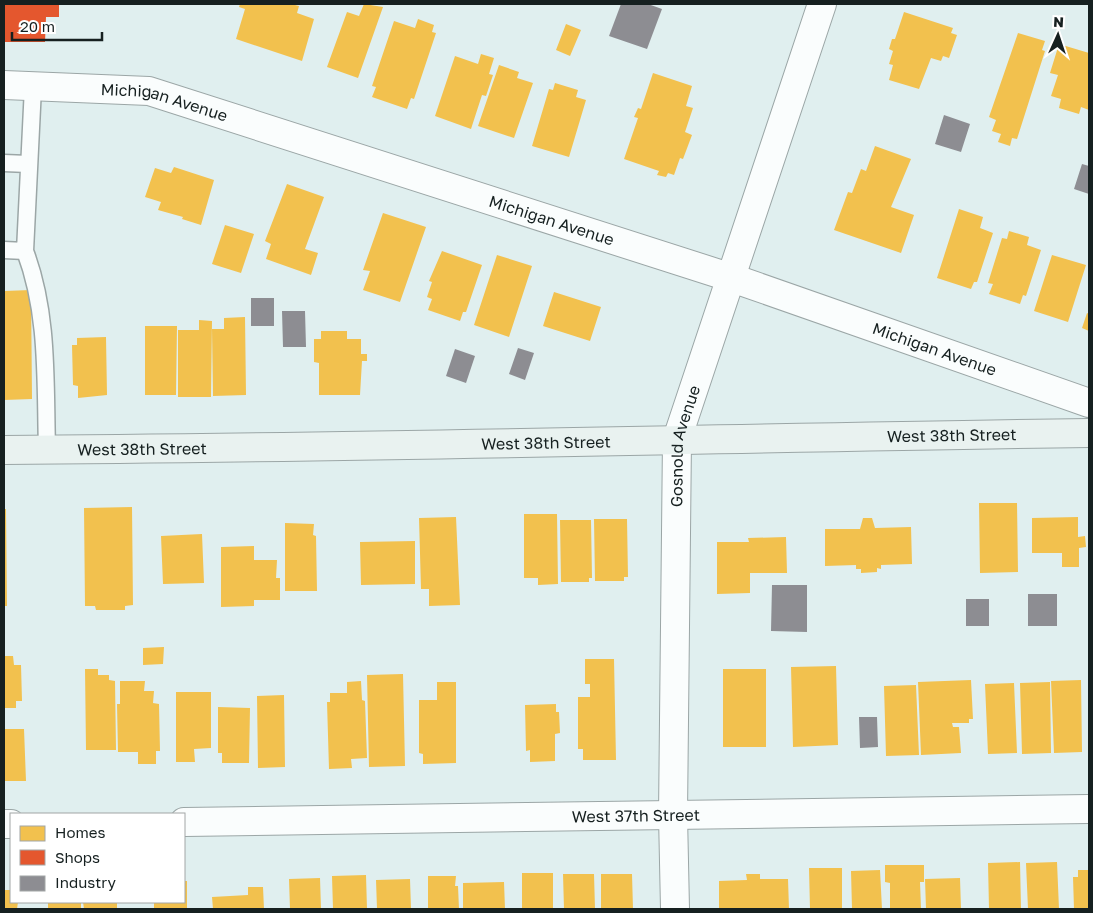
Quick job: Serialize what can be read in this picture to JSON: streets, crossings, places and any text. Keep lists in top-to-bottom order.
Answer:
{
  "streets": {
    "main road": ["West 38th Street"],
    "street": ["Michigan Avenue", "Gosnold Avenue", "West 37th Street"]
  },
  "crossings": [
    ["Michigan Avenue", "Gosnold Avenue"],
    ["West 38th Street", "Gosnold Avenue"],
    ["Gosnold Avenue", "West 37th Street"]
  ],
  "legend": ["Homes", "Shops", "Industry"],
  "scale_bar": "20 m",
  "north": "top"
}
